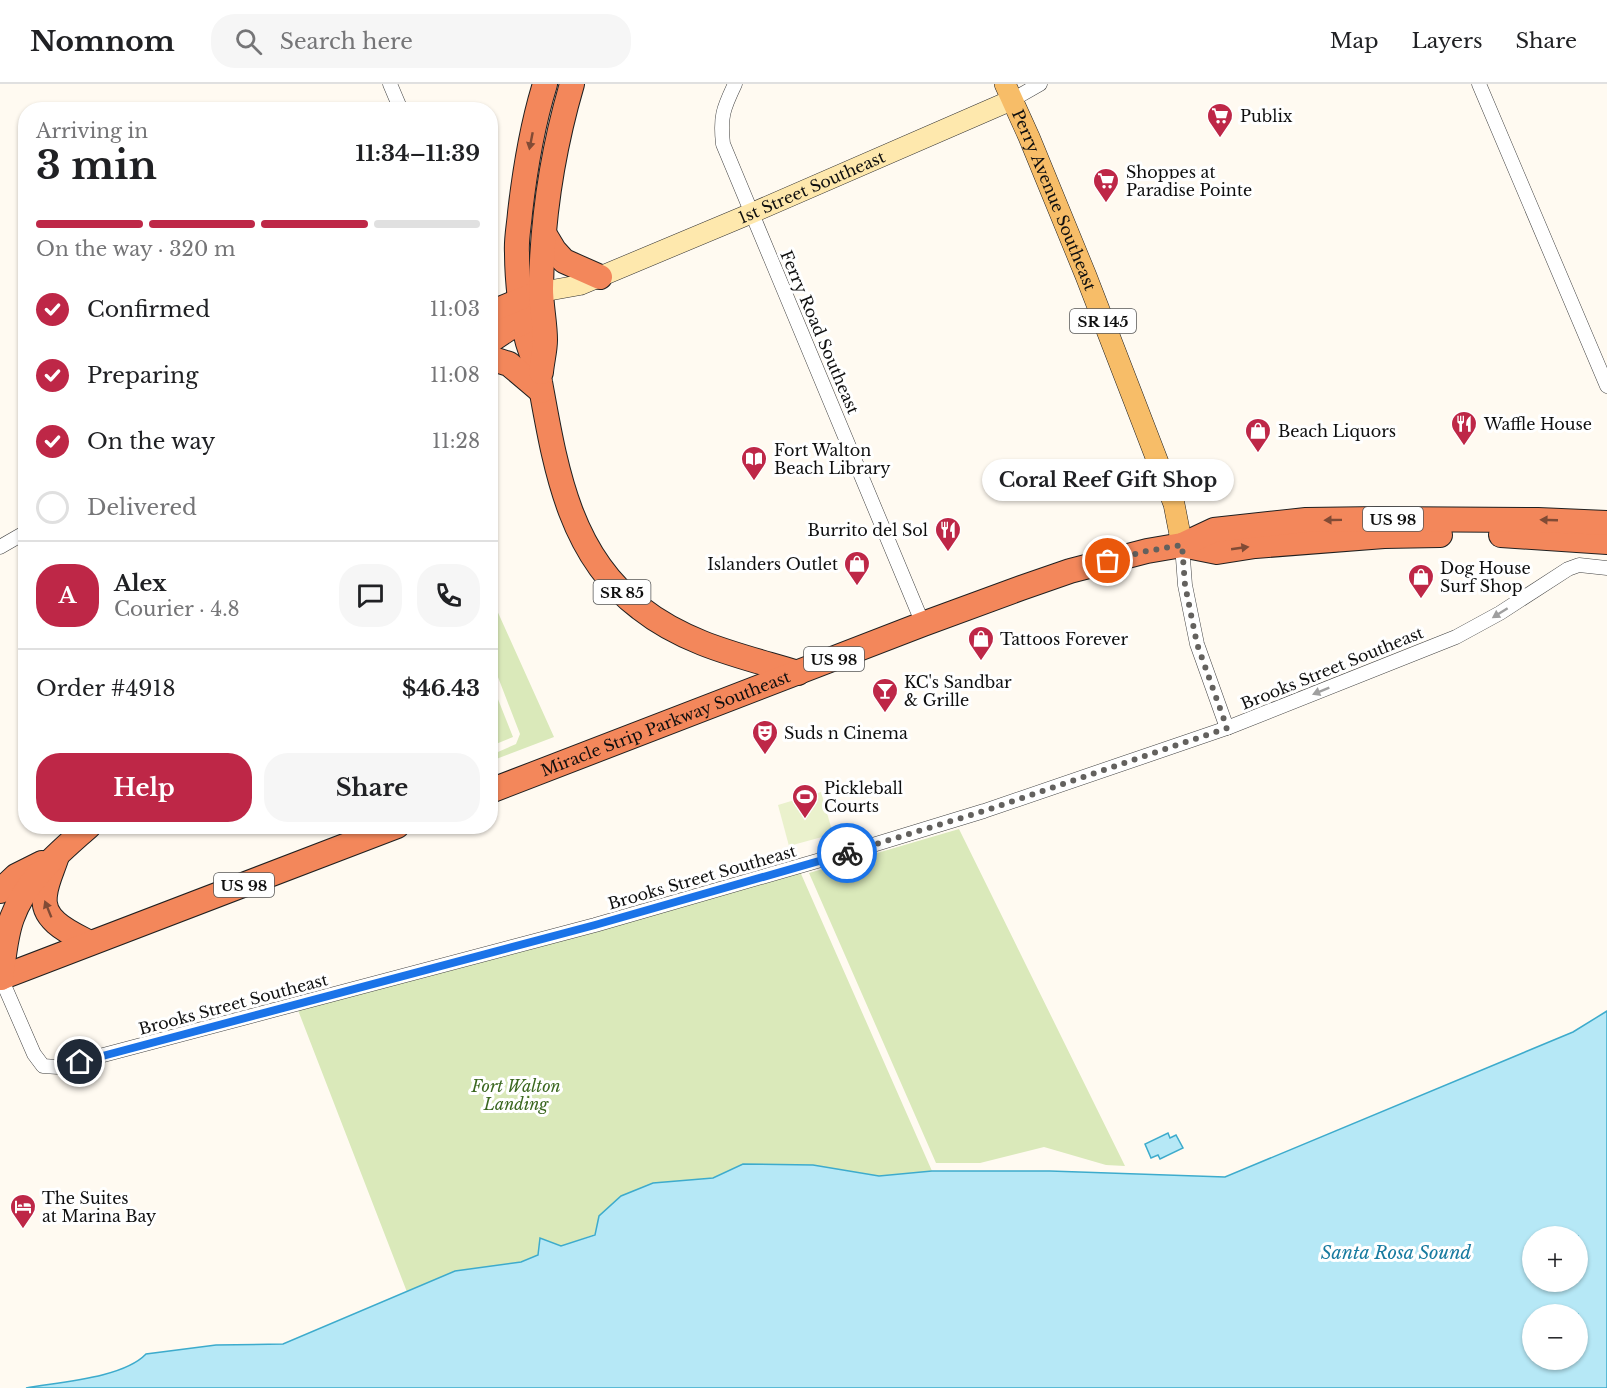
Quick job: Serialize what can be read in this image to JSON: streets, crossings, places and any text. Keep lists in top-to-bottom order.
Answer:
{
  "streets": {
    "highway": ["US 98", "SR 85", "Miracle Strip Parkway Southeast"],
    "main road": ["Perry Avenue Southeast", "SR 145"],
    "street": ["1st Street Southeast", "Ferry Road Southeast", "Brooks Street Southeast"]
  },
  "crossings": [
    ["1st Street Southeast", "Perry Avenue Southeast"],
    ["1st Street Southeast", "Ferry Road Southeast"],
    ["1st Street Southeast", "SR 85"],
    ["Perry Avenue Southeast", "US 98"],
    ["Perry Avenue Southeast", "Brooks Street Southeast"],
    ["Perry Avenue Southeast", "Miracle Strip Parkway Southeast"],
    ["Ferry Road Southeast", "Miracle Strip Parkway Southeast"],
    ["US 98", "Brooks Street Southeast"],
    ["US 98", "Miracle Strip Parkway Southeast"],
    ["SR 85", "Miracle Strip Parkway Southeast"]
  ],
  "water": ["Santa Rosa Sound"],
  "parks": ["Fort Walton Landing"],
  "places": {
    "supermarket": ["Publix", "Shoppes at Paradise Pointe"],
    "restaurant": ["Waffle House", "Burrito del Sol"],
    "shop": [
      "Beach Liquors",
      "Islanders Outlet",
      "Dog House Surf Shop",
      "Tattoos Forever"
    ],
    "library": ["Fort Walton Beach Library"],
    "other": ["Coral Reef Gift Shop"],
    "bar": ["KC's Sandbar & Grille"],
    "theatre": ["Suds n Cinema"],
    "sports": ["Pickleball Courts"],
    "hotel": ["The Suites at Marina Bay"]
  },
  "page": {
    "header": "Nomnom",
    "search": "Search here",
    "nav": ["Map", "Layers", "Share"],
    "heading": ["3 min", "Arriving in", "11:34–11:39"],
    "panel": [
      "Alex",
      "Courier · 4.8",
      "Order #4918",
      "$46.43"
    ],
    "bar": "On the way · 320 m",
    "list": [
      ["Confirmed", "11:03"],
      ["Preparing", "11:08"],
      ["On the way", "11:28"],
      "Delivered"
    ],
    "bubble": "Coral Reef Gift Shop",
    "round": "A",
    "buttons": ["Help", "Share"],
    "map_buttons": ["+", "−"]
  }
}
